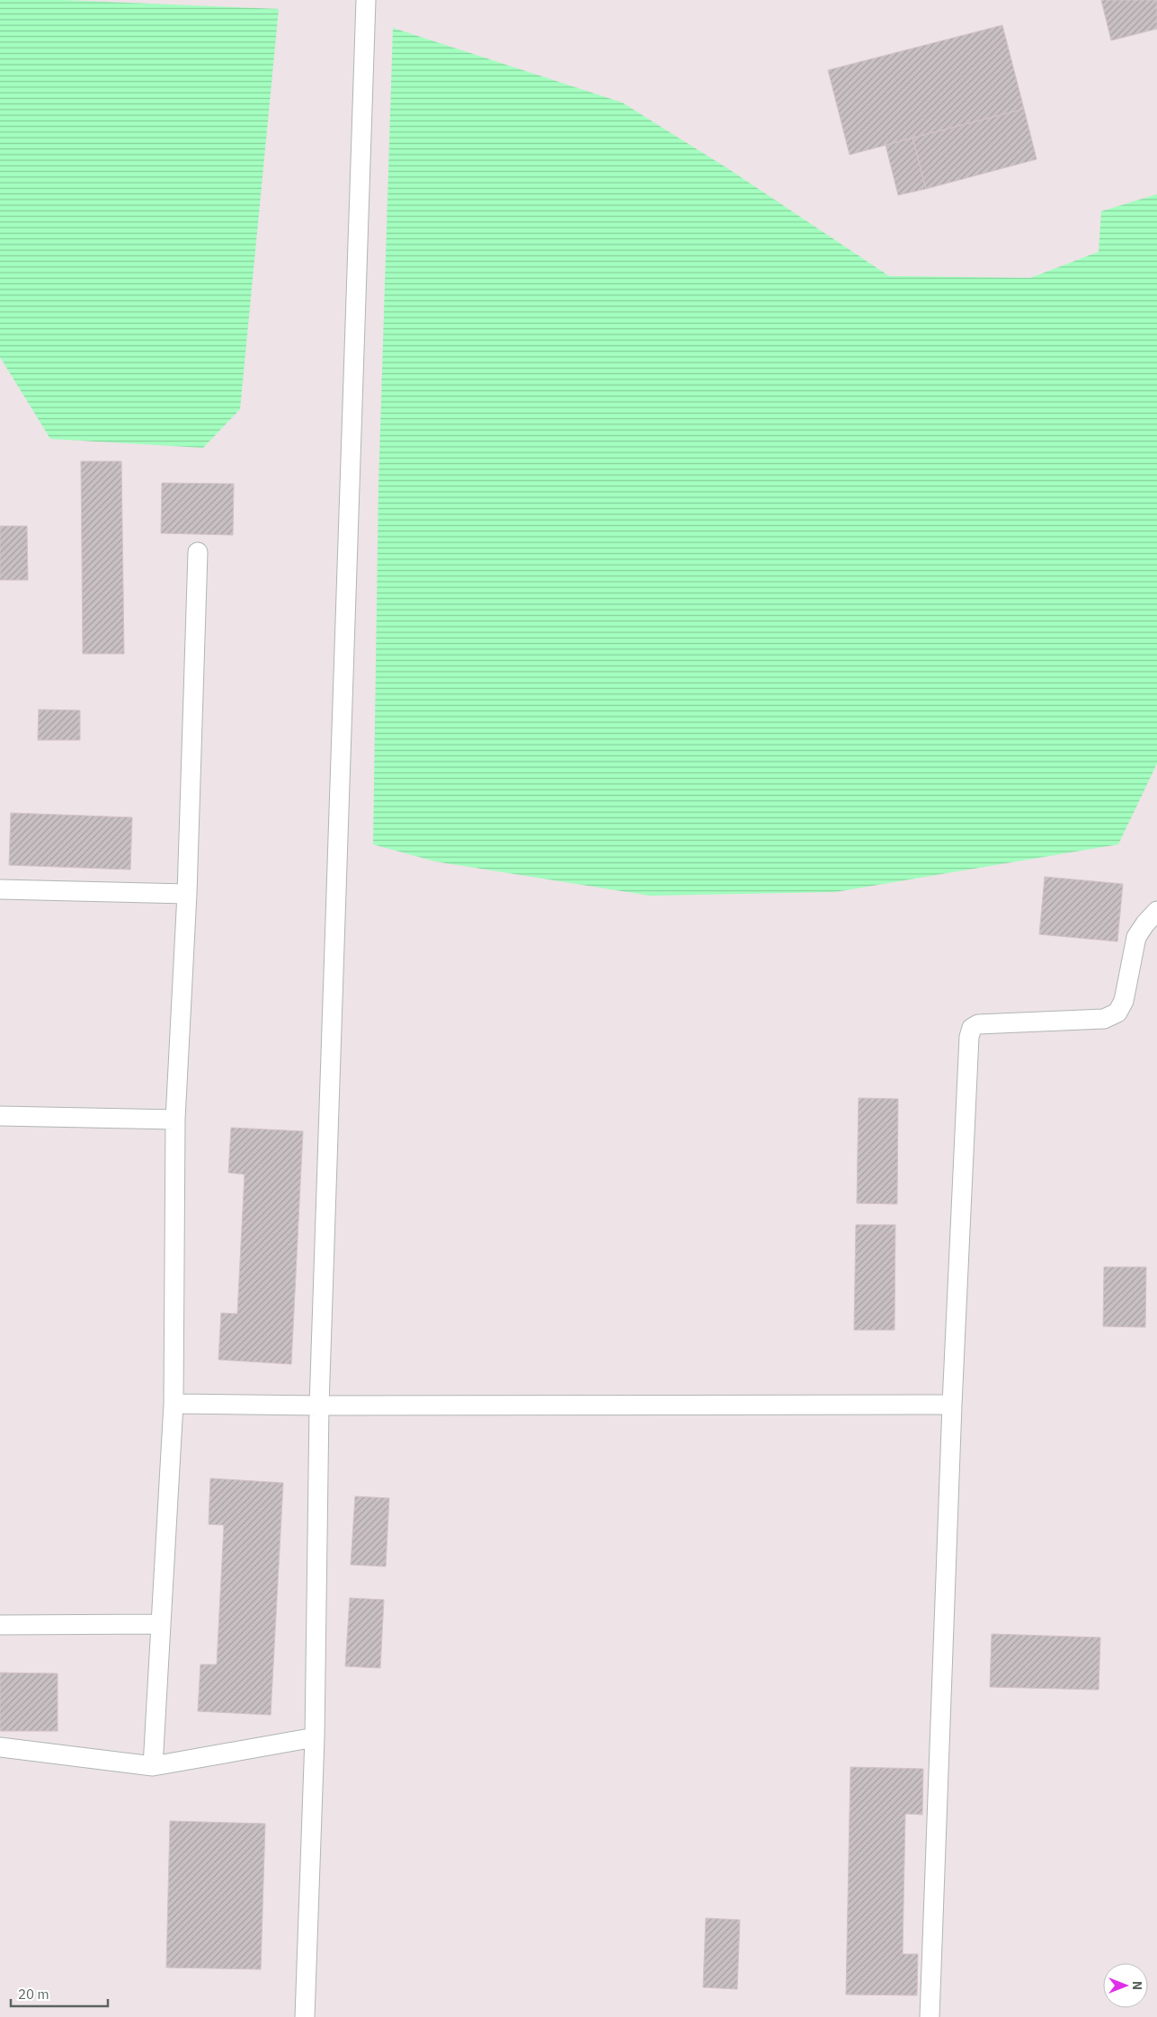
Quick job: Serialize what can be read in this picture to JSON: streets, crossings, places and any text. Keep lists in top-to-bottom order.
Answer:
{
  "scale_bar": "20 m",
  "north": "right"
}
